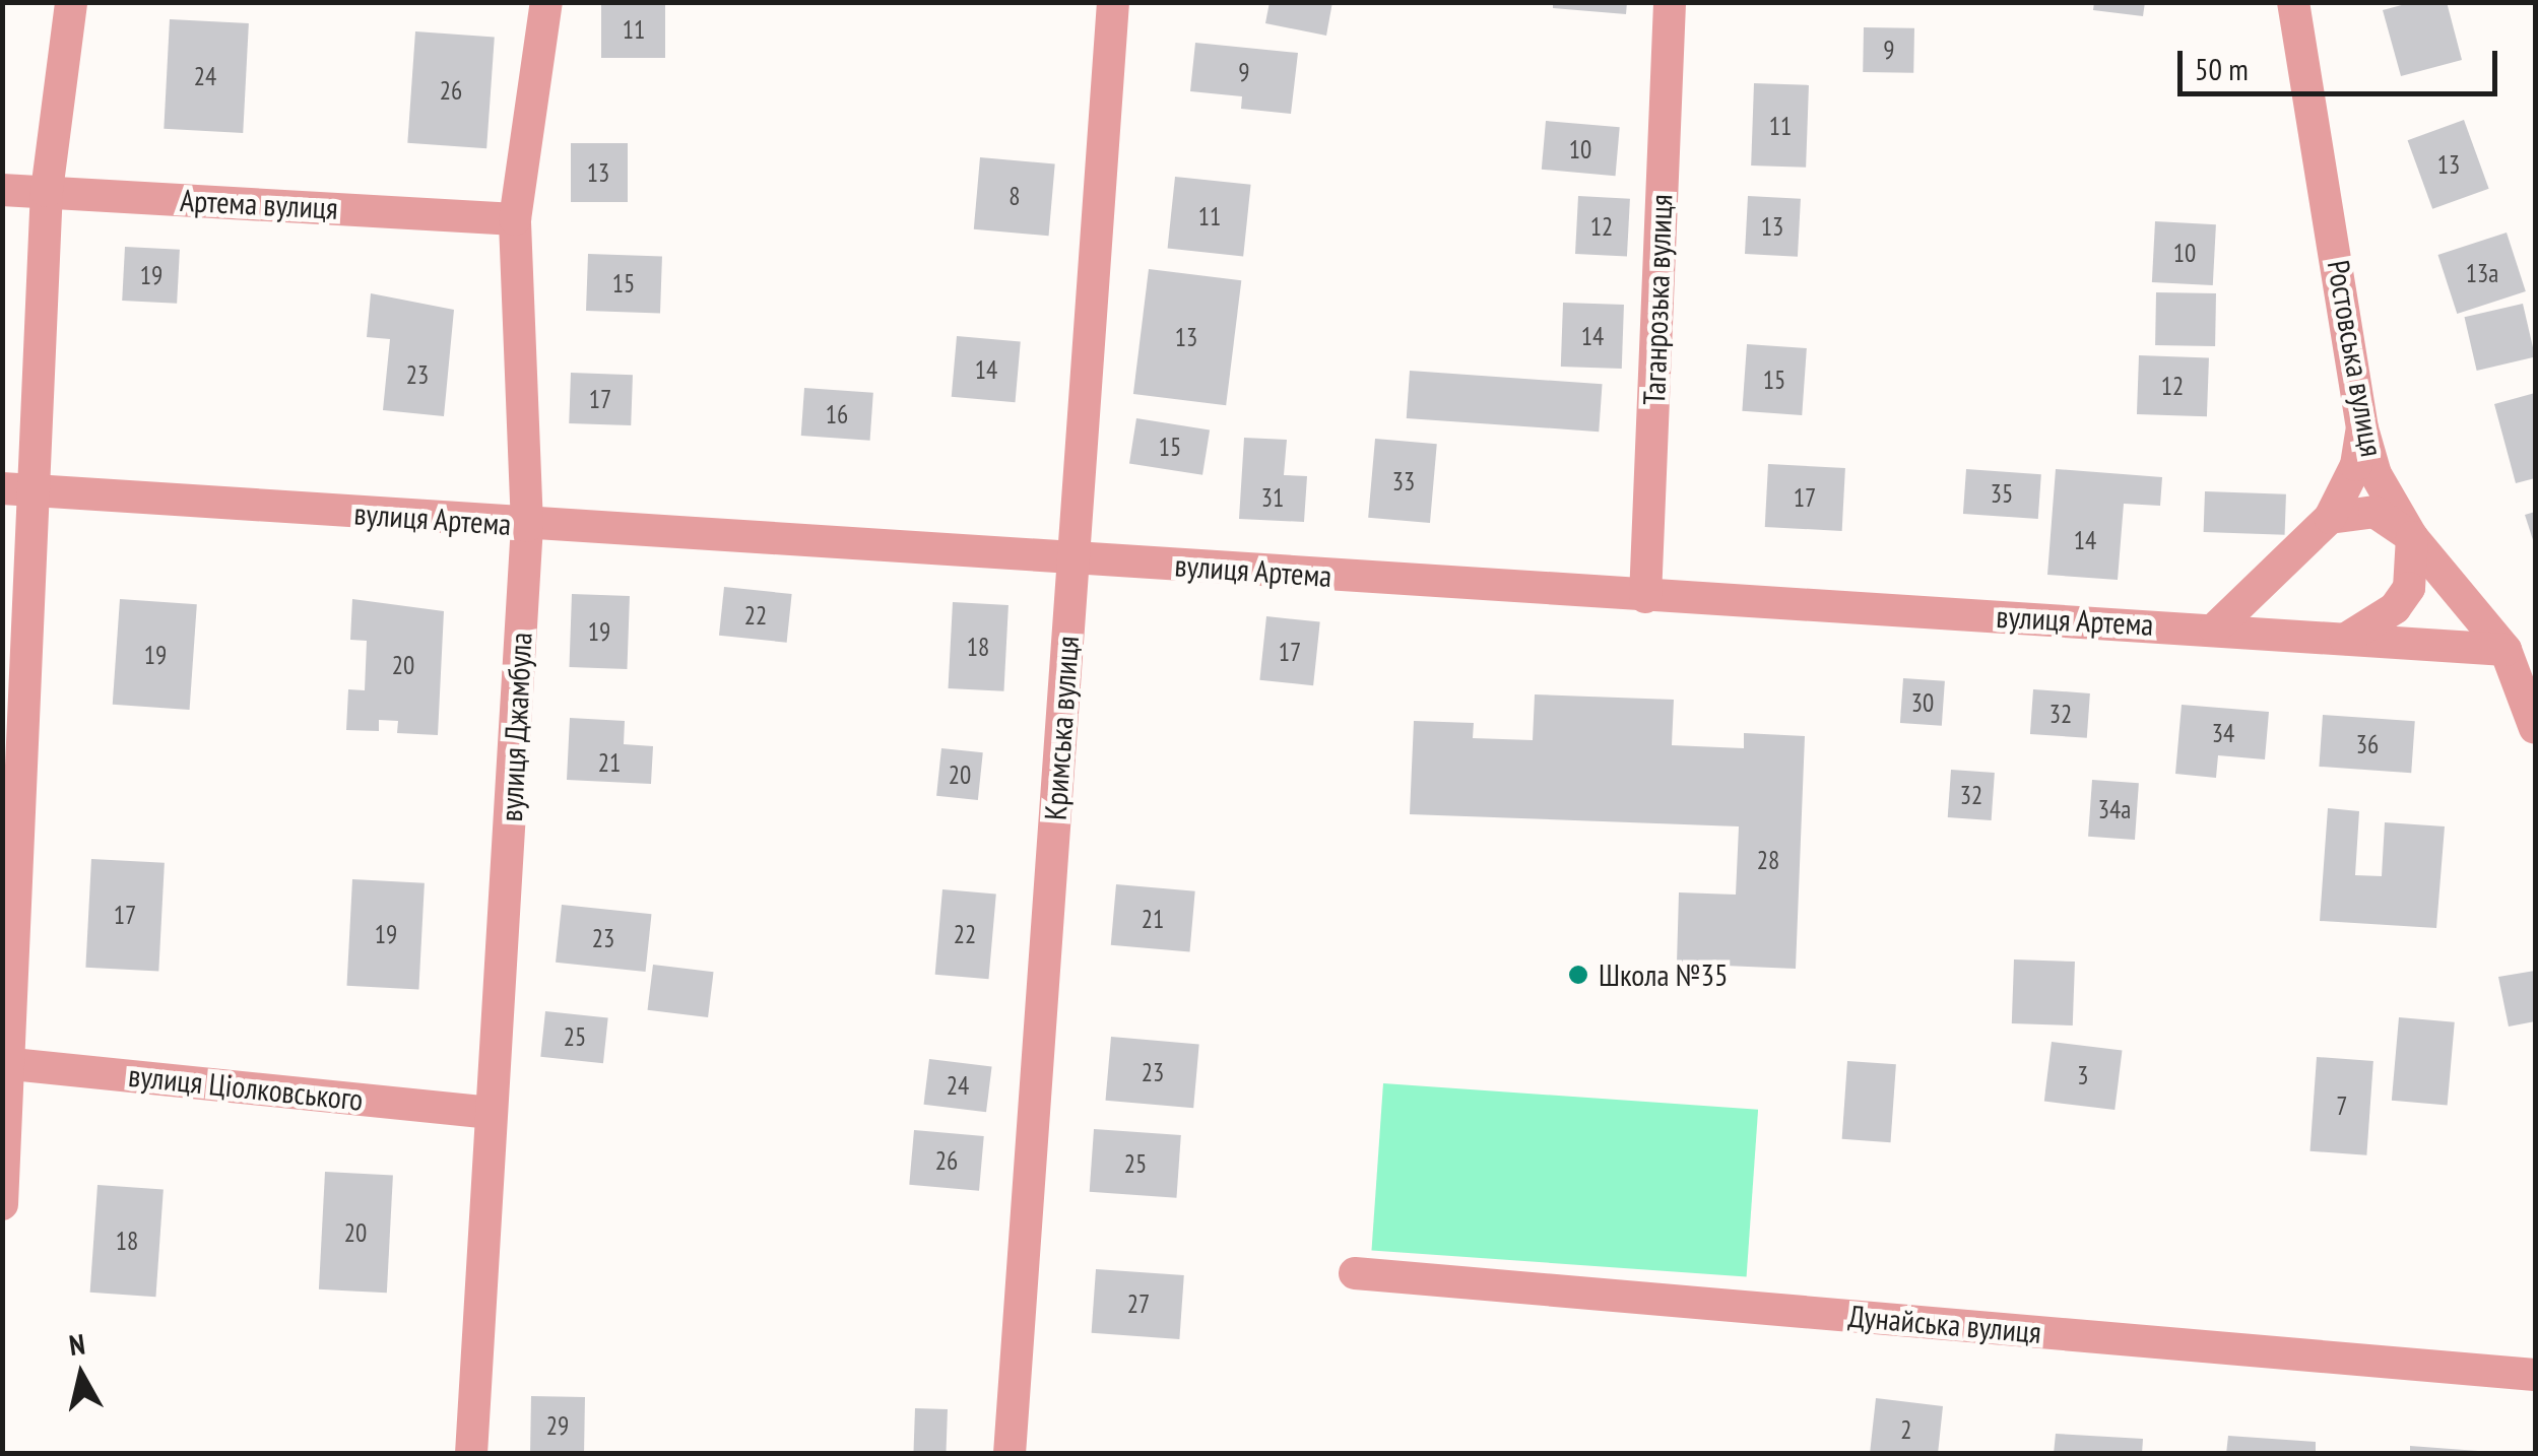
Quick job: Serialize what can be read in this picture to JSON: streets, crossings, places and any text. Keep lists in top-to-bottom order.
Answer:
{
  "streets": {
    "street": [
      "Артема вулиця",
      "Таганрозька вулиця",
      "Ростовська вулиця",
      "вулиця Артема",
      "вулиця Джамбула",
      "Кримська вулиця",
      "вулиця Ціолковського",
      "Дунайська вулиця"
    ]
  },
  "crossings": [
    ["Артема вулиця", "вулиця Джамбула"],
    ["Таганрозька вулиця", "вулиця Артема"],
    ["Ростовська вулиця", "вулиця Артема"],
    ["вулиця Артема", "вулиця Джамбула"],
    ["вулиця Артема", "Кримська вулиця"],
    ["вулиця Джамбула", "вулиця Ціолковського"]
  ],
  "places": ["Школа №35"],
  "house_numbers": [
    "11",
    "9",
    "9",
    "24",
    "26",
    "11",
    "10",
    "13",
    "13",
    "8",
    "11",
    "12",
    "13",
    "10",
    "13а",
    "19",
    "15",
    "14",
    "13",
    "14",
    "23",
    "15",
    "12",
    "17",
    "16",
    "15",
    "33",
    "35",
    "31",
    "17",
    "14",
    "22",
    "19",
    "18",
    "17",
    "19",
    "20",
    "30",
    "32",
    "34",
    "36",
    "21",
    "20",
    "32",
    "34а",
    "28",
    "17",
    "21",
    "19",
    "22",
    "23",
    "25",
    "23",
    "3",
    "24",
    "7",
    "26",
    "25",
    "20",
    "18",
    "27",
    "29",
    "2"
  ],
  "scale_bar": "50 m",
  "north": "top"
}
